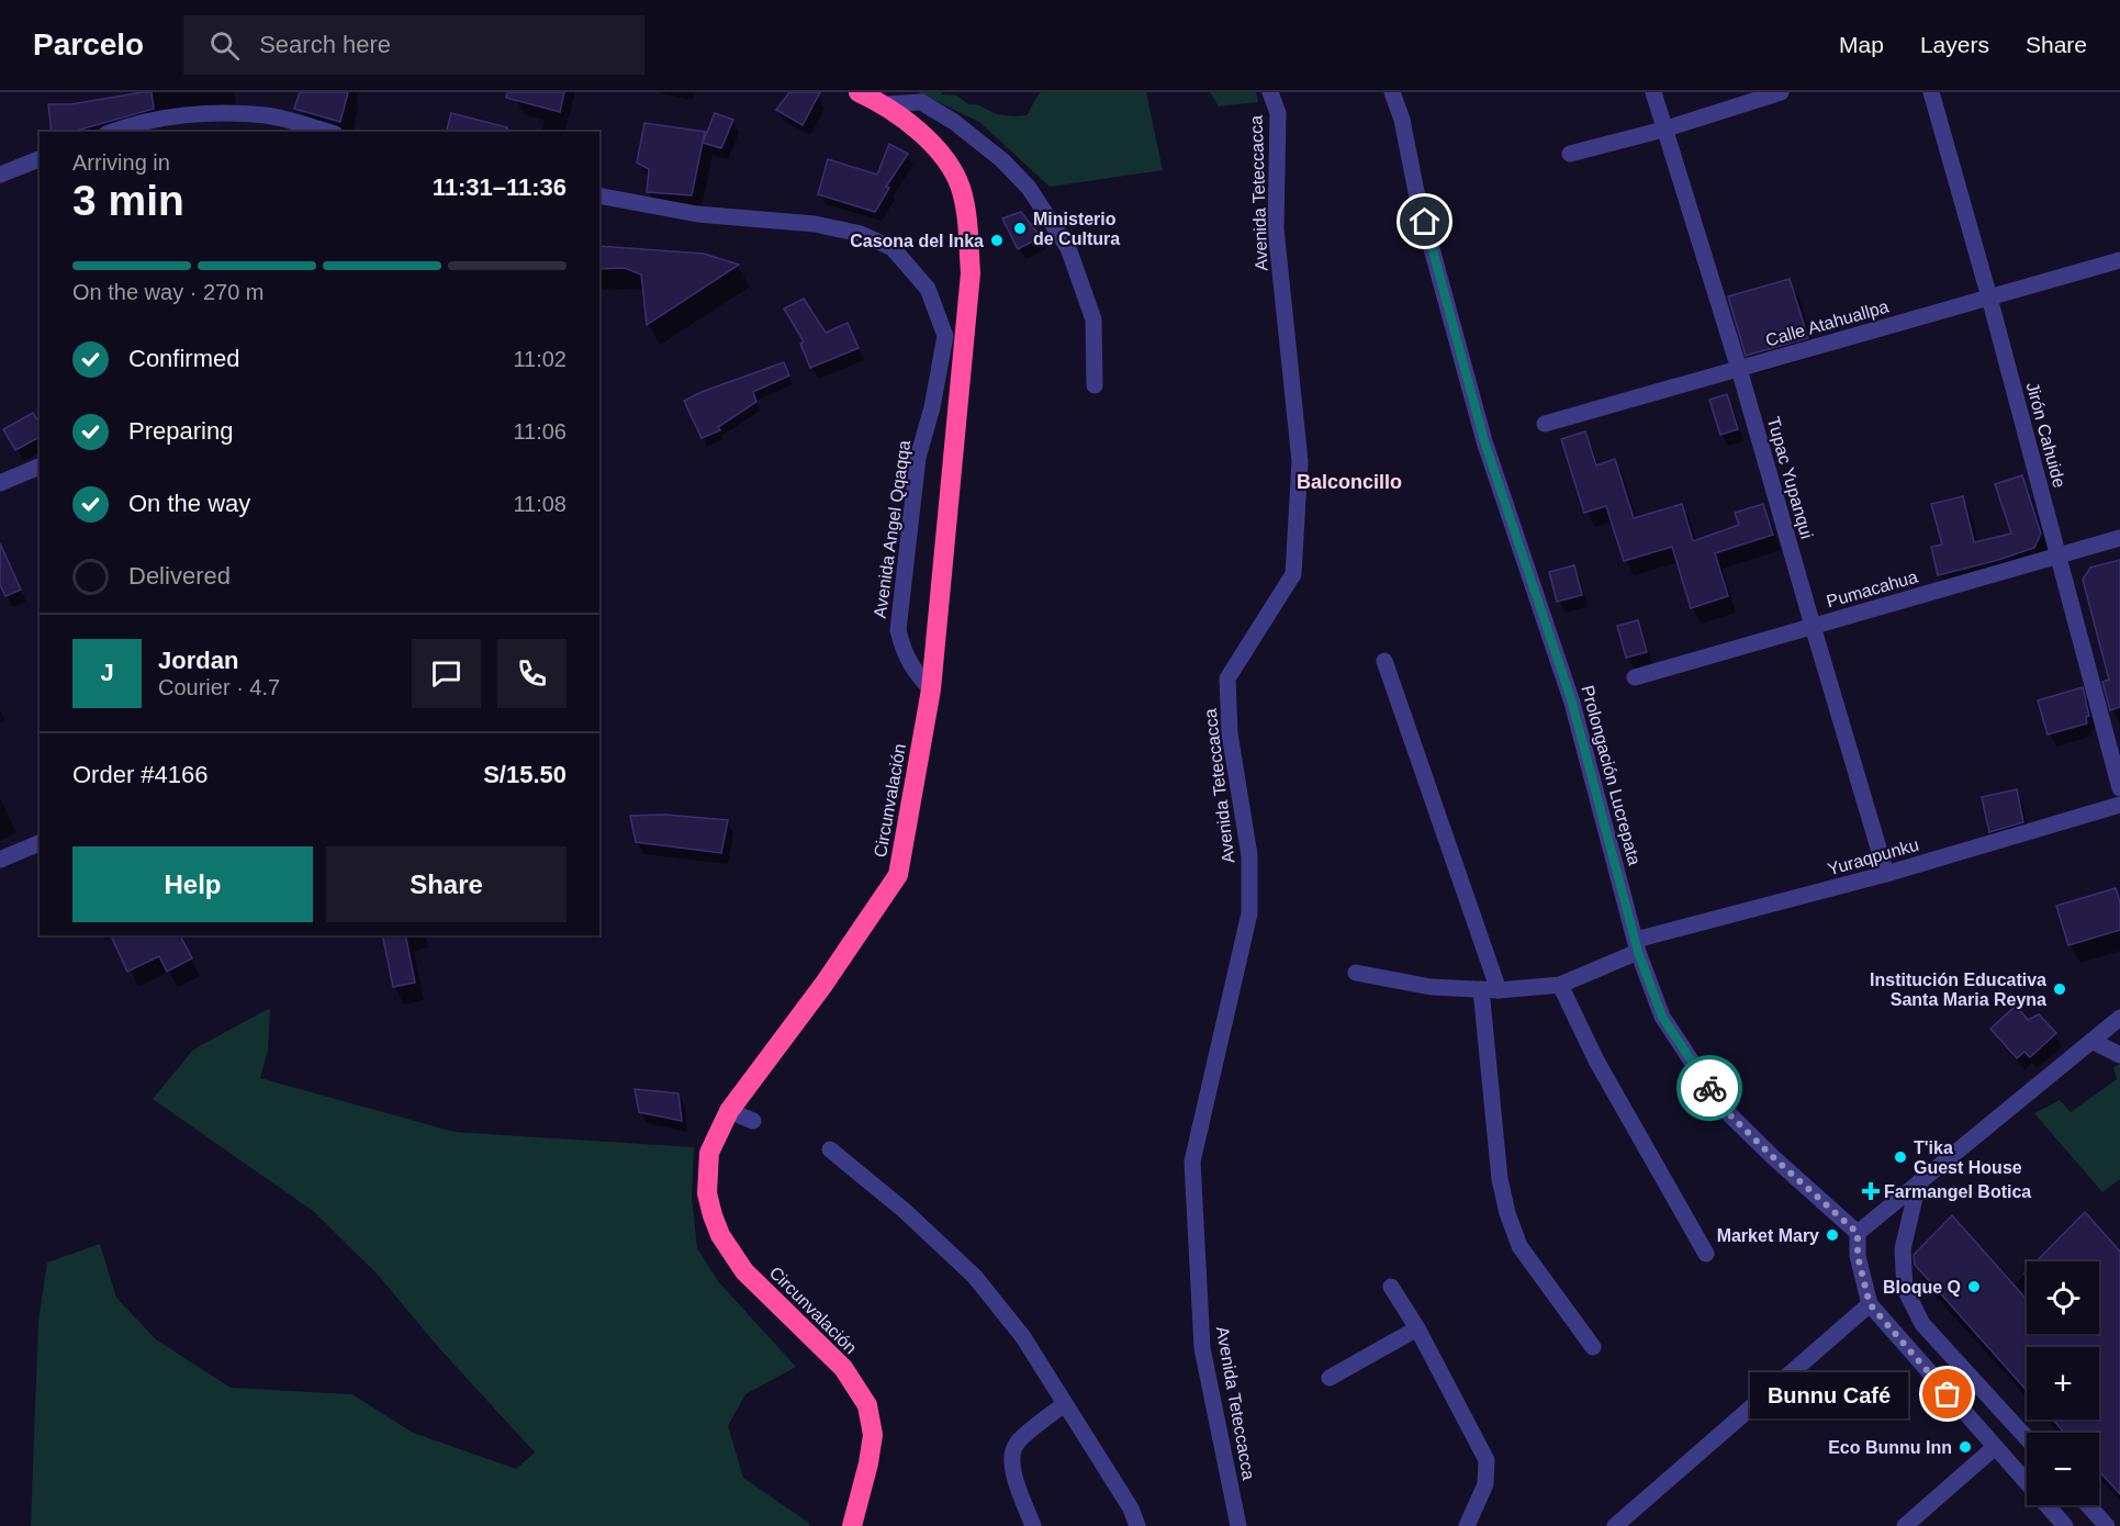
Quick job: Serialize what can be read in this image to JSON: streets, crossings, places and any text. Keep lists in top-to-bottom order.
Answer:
{
  "streets": {
    "highway": ["Circunvalación"],
    "street": [
      "Avenida Teteccacca",
      "Calle Atahuallpa",
      "Jirón Cahuide",
      "Tupac Yupanqui",
      "Avenida Angel Qqaqqa",
      "Pumacahua",
      "Prolongación Lucrepata",
      "Yuraqpunku"
    ]
  },
  "crossings": [
    ["Calle Atahuallpa", "Jirón Cahuide"],
    ["Calle Atahuallpa", "Tupac Yupanqui"],
    ["Jirón Cahuide", "Pumacahua"],
    ["Tupac Yupanqui", "Pumacahua"],
    ["Tupac Yupanqui", "Yuraqpunku"],
    ["Avenida Angel Qqaqqa", "Circunvalación"],
    ["Prolongación Lucrepata", "Yuraqpunku"]
  ],
  "districts": ["Balconcillo"],
  "places": {
    "other": [
      "Ministerio de Cultura",
      "Casona del Inka",
      "Institución Educativa Santa Maria Reyna",
      "T'ika Guest House",
      "Market Mary",
      "Bloque Q",
      "Bunnu Café",
      "Eco Bunnu Inn"
    ],
    "health": ["Farmangel Botica"]
  },
  "page": {
    "header": "Parcelo",
    "search": "Search here",
    "nav": ["Map", "Layers", "Share"],
    "heading": ["3 min", "Arriving in", "11:31–11:36"],
    "panel": [
      "Jordan",
      "Courier · 4.7",
      "Order #4166",
      "S/15.50"
    ],
    "bar": "On the way · 270 m",
    "list": [
      ["Confirmed", "11:02"],
      ["Preparing", "11:06"],
      ["On the way", "11:08"],
      "Delivered"
    ],
    "round": "J",
    "buttons": ["Help", "Share"],
    "map_buttons": ["+", "−"],
    "bubble": "Bunnu Café"
  }
}
